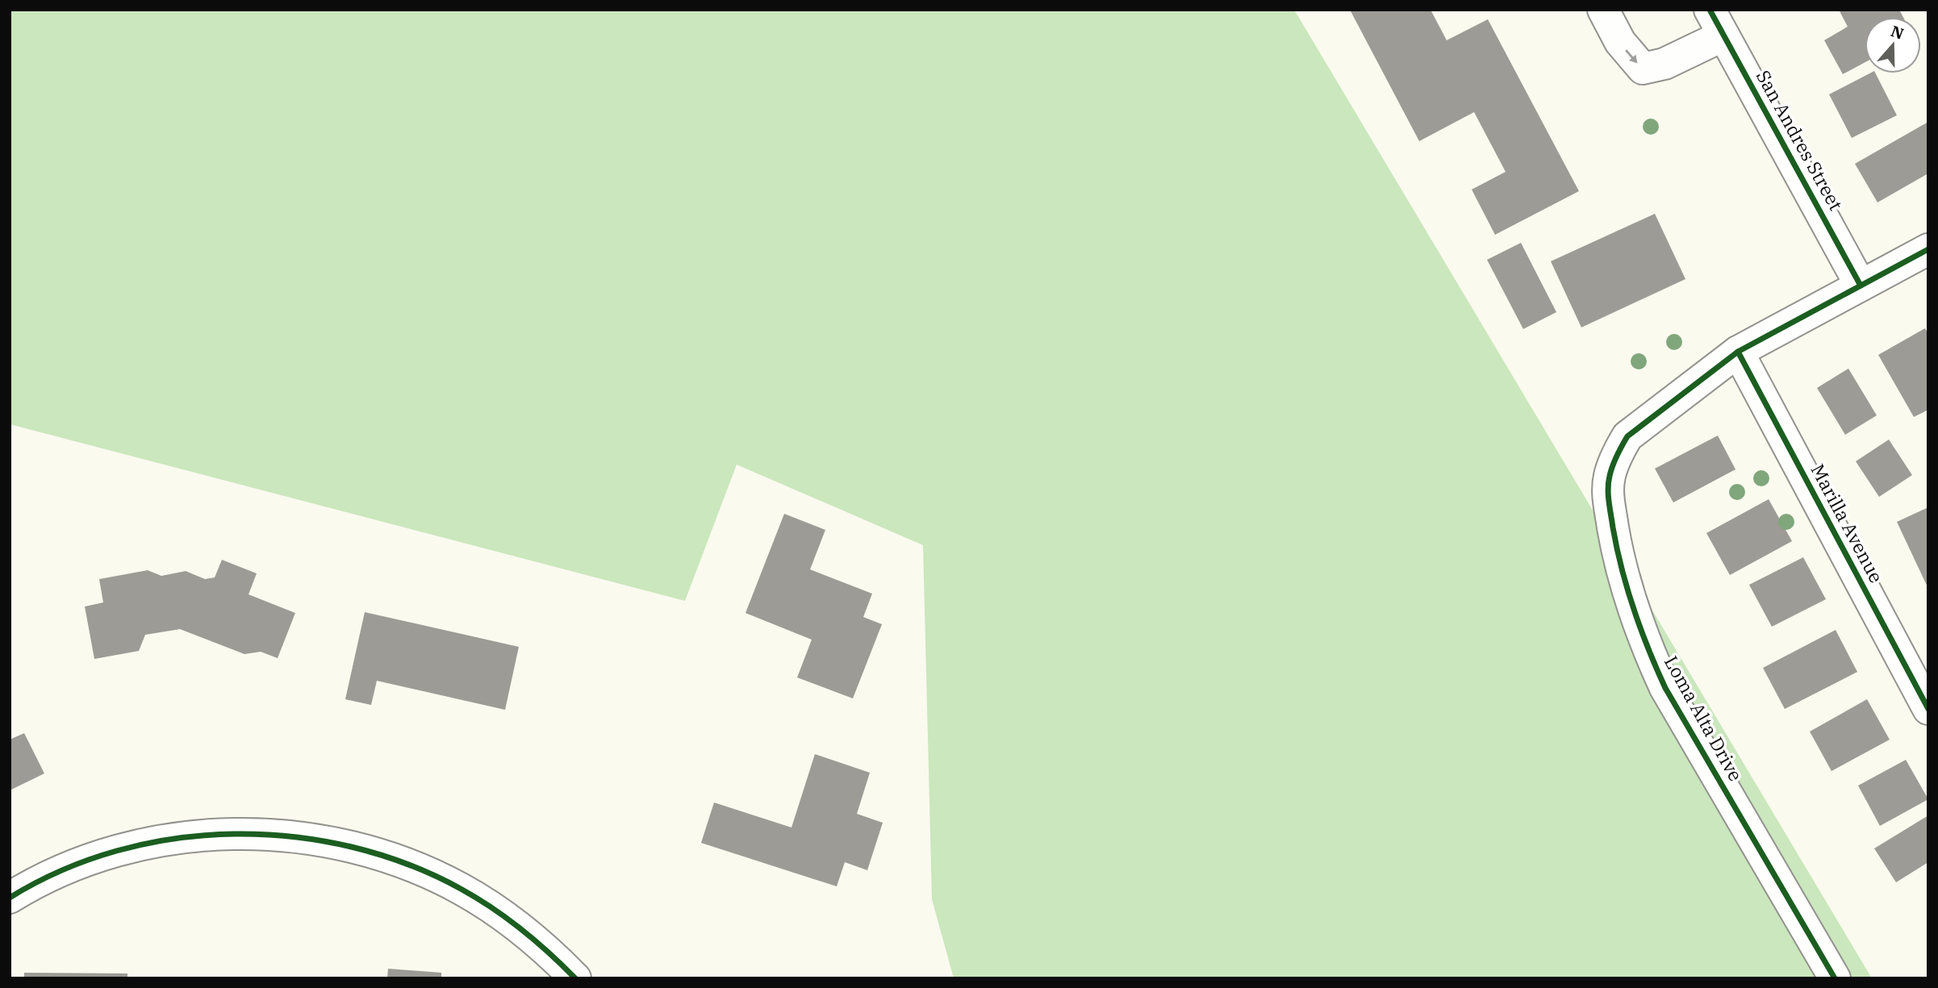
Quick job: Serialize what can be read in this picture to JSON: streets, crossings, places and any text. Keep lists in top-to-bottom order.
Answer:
{
  "streets": {
    "street": ["San Andres Street", "Marilla Avenue", "Loma Alta Drive"]
  },
  "crossings": [
    ["San Andres Street", "Loma Alta Drive"],
    ["Marilla Avenue", "Loma Alta Drive"]
  ],
  "north": "top"
}
